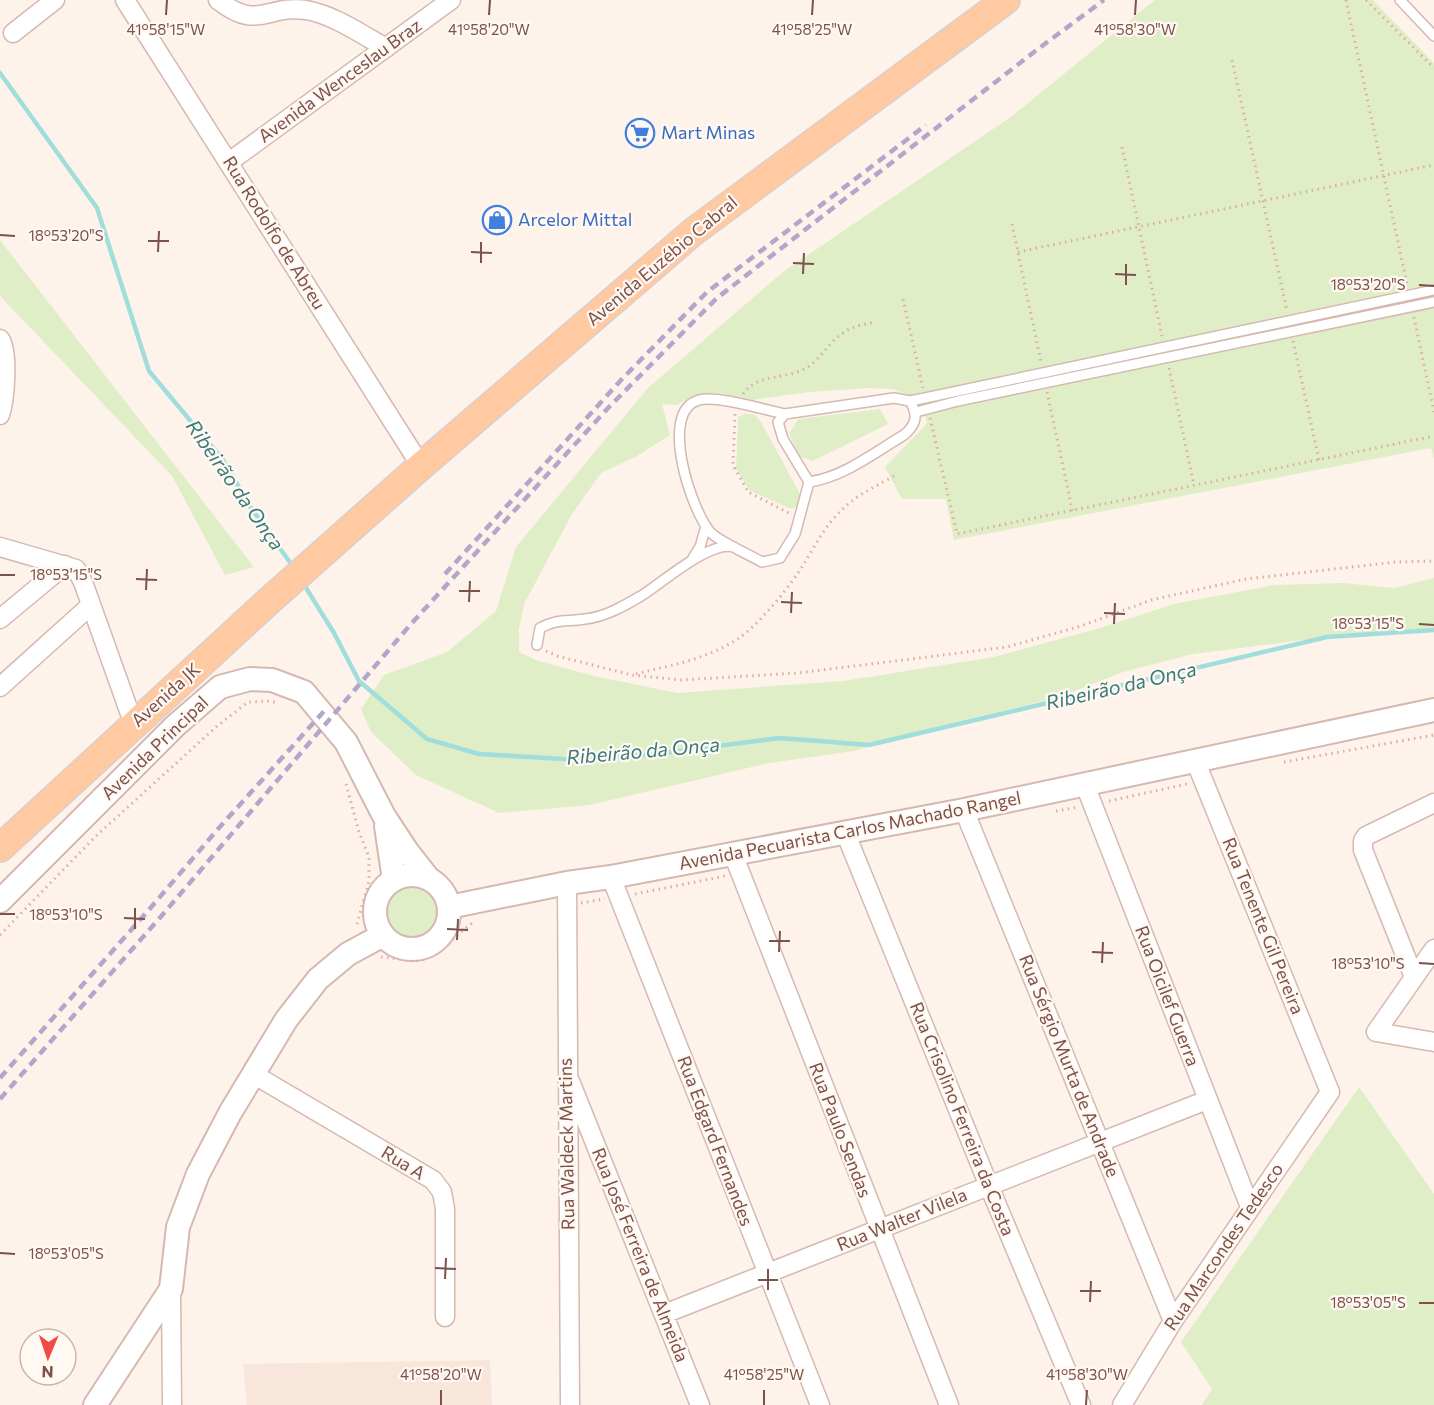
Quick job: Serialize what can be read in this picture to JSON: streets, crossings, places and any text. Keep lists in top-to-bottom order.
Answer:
{
  "streets": {
    "main road": ["Avenida Euzébio Cabral", "Avenida JK"],
    "street": [
      "Avenida Wenceslau Braz",
      "Rua Rodolfo de Abreu",
      "Avenida Principal",
      "Avenida Pecuarista Carlos Machado Rangel",
      "Rua Tenente Gil Pereira",
      "Rua Oicilef Guerra",
      "Rua Sérgio Murta de Andrade",
      "Rua Crisolino Ferreira da Costa",
      "Rua Paulo Sendas",
      "Rua Edgard Fernandes",
      "Rua Waldeck Martins",
      "Rua A",
      "Rua Walter Vilela",
      "Rua Marcondes Tedesco",
      "Rua José Ferreira de Almeida"
    ]
  },
  "crossings": [
    ["Avenida Wenceslau Braz", "Rua Rodolfo de Abreu"],
    ["Rua Rodolfo de Abreu", "Avenida Euzébio Cabral"],
    ["Avenida Euzébio Cabral", "Avenida JK"],
    ["Avenida Principal", "Avenida Pecuarista Carlos Machado Rangel"],
    ["Avenida Pecuarista Carlos Machado Rangel", "Rua Tenente Gil Pereira"],
    ["Avenida Pecuarista Carlos Machado Rangel", "Rua Oicilef Guerra"],
    ["Avenida Pecuarista Carlos Machado Rangel", "Rua Sérgio Murta de Andrade"],
    ["Avenida Pecuarista Carlos Machado Rangel", "Rua Crisolino Ferreira da Costa"],
    ["Avenida Pecuarista Carlos Machado Rangel", "Rua Paulo Sendas"],
    ["Avenida Pecuarista Carlos Machado Rangel", "Rua Edgard Fernandes"],
    ["Avenida Pecuarista Carlos Machado Rangel", "Rua Waldeck Martins"],
    ["Rua Tenente Gil Pereira", "Rua Marcondes Tedesco"],
    ["Rua Oicilef Guerra", "Rua Walter Vilela"],
    ["Rua Oicilef Guerra", "Rua Marcondes Tedesco"],
    ["Rua Sérgio Murta de Andrade", "Rua Walter Vilela"],
    ["Rua Sérgio Murta de Andrade", "Rua Marcondes Tedesco"],
    ["Rua Crisolino Ferreira da Costa", "Rua Walter Vilela"],
    ["Rua Paulo Sendas", "Rua Walter Vilela"],
    ["Rua Edgard Fernandes", "Rua Walter Vilela"],
    ["Rua Waldeck Martins", "Rua José Ferreira de Almeida"],
    ["Rua Walter Vilela", "Rua José Ferreira de Almeida"]
  ],
  "water": ["Ribeirão da Onça"],
  "places": {
    "supermarket": ["Mart Minas"],
    "shop": ["Arcelor Mittal"]
  },
  "north": "bottom",
  "coordinates": [
    "41°58'15\"W",
    "41°58'20\"W",
    "41°58'25\"W",
    "41°58'30\"W",
    "18°53'20\"S",
    "18°53'15\"S",
    "18°53'10\"S",
    "18°53'05\"S"
  ]
}
